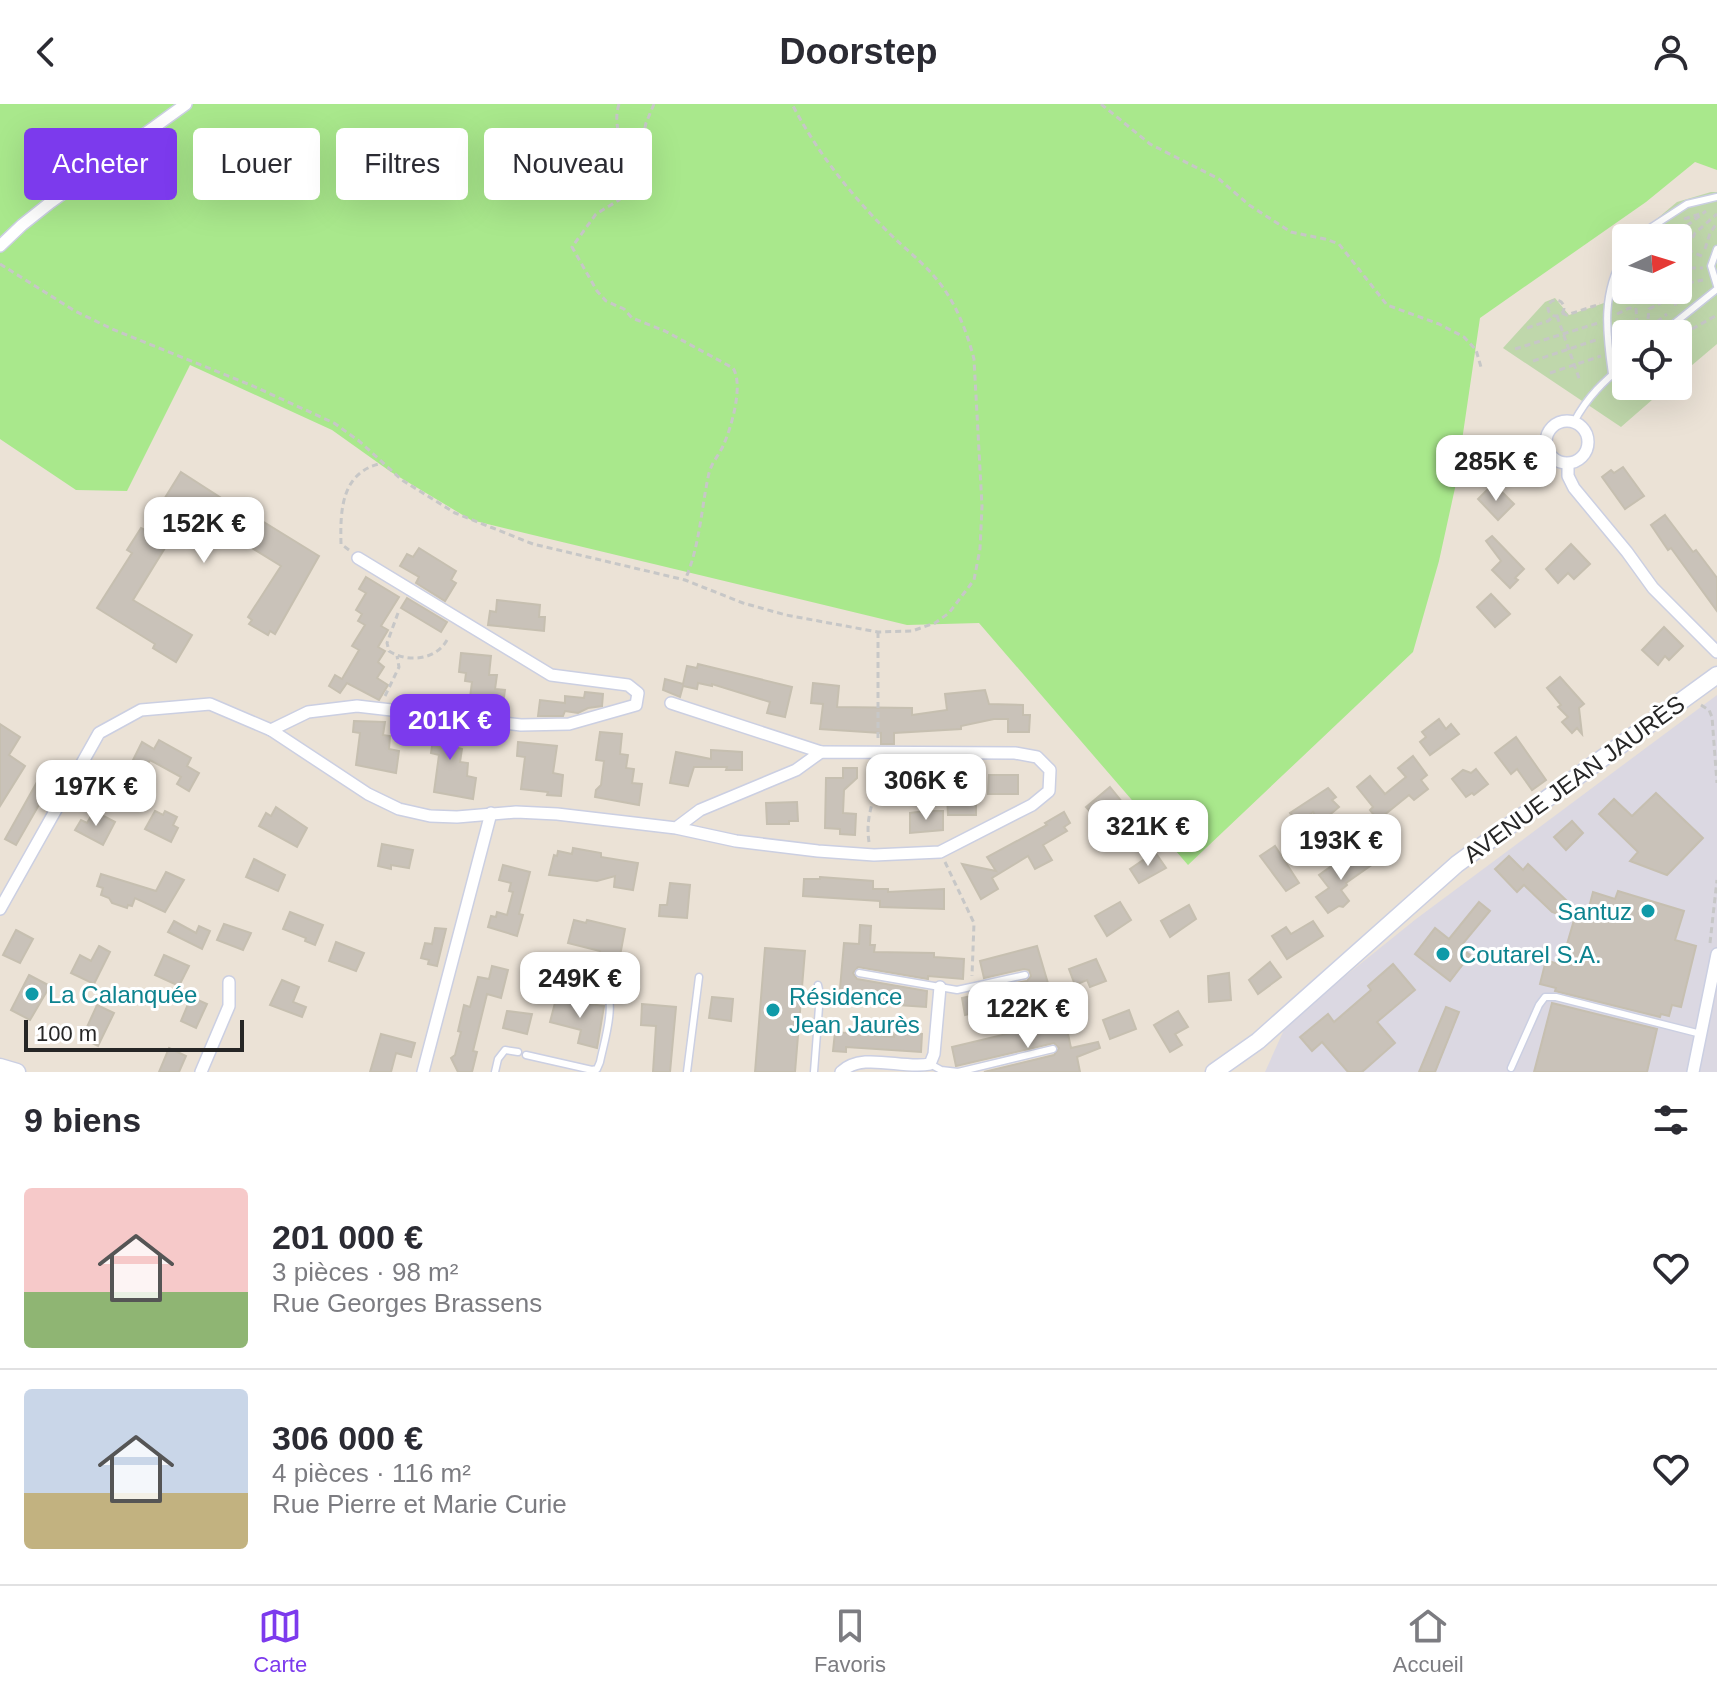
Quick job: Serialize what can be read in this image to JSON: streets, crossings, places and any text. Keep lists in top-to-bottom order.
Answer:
{
  "streets": {
    "main road": ["AVENUE JEAN JAURÈS"]
  },
  "places": [
    "Santuz",
    "Coutarel S.A.",
    "La Calanquée",
    "Résidence Jean Jaurès"
  ],
  "scale_bar": "100 m",
  "north": "right",
  "page": {
    "header": "Doorstep",
    "chip": [
      "Acheter",
      "Louer",
      "Filtres",
      "Nouveau"
    ],
    "price": [
      "285K €",
      "152K €",
      "201K €",
      "306K €",
      "197K €",
      "321K €",
      "193K €",
      "249K €",
      "122K €"
    ],
    "scale": "100 m",
    "heading": "9 biens",
    "list": [
      {
        "name": "201 000 €",
        "note": "3 pièces · 98 m² · Rue Georges Brassens"
      },
      {
        "name": "306 000 €",
        "note": "4 pièces · 116 m² · Rue Pierre et Marie Curie"
      }
    ],
    "tabs": ["Carte", "Favoris", "Accueil"]
  }
}
